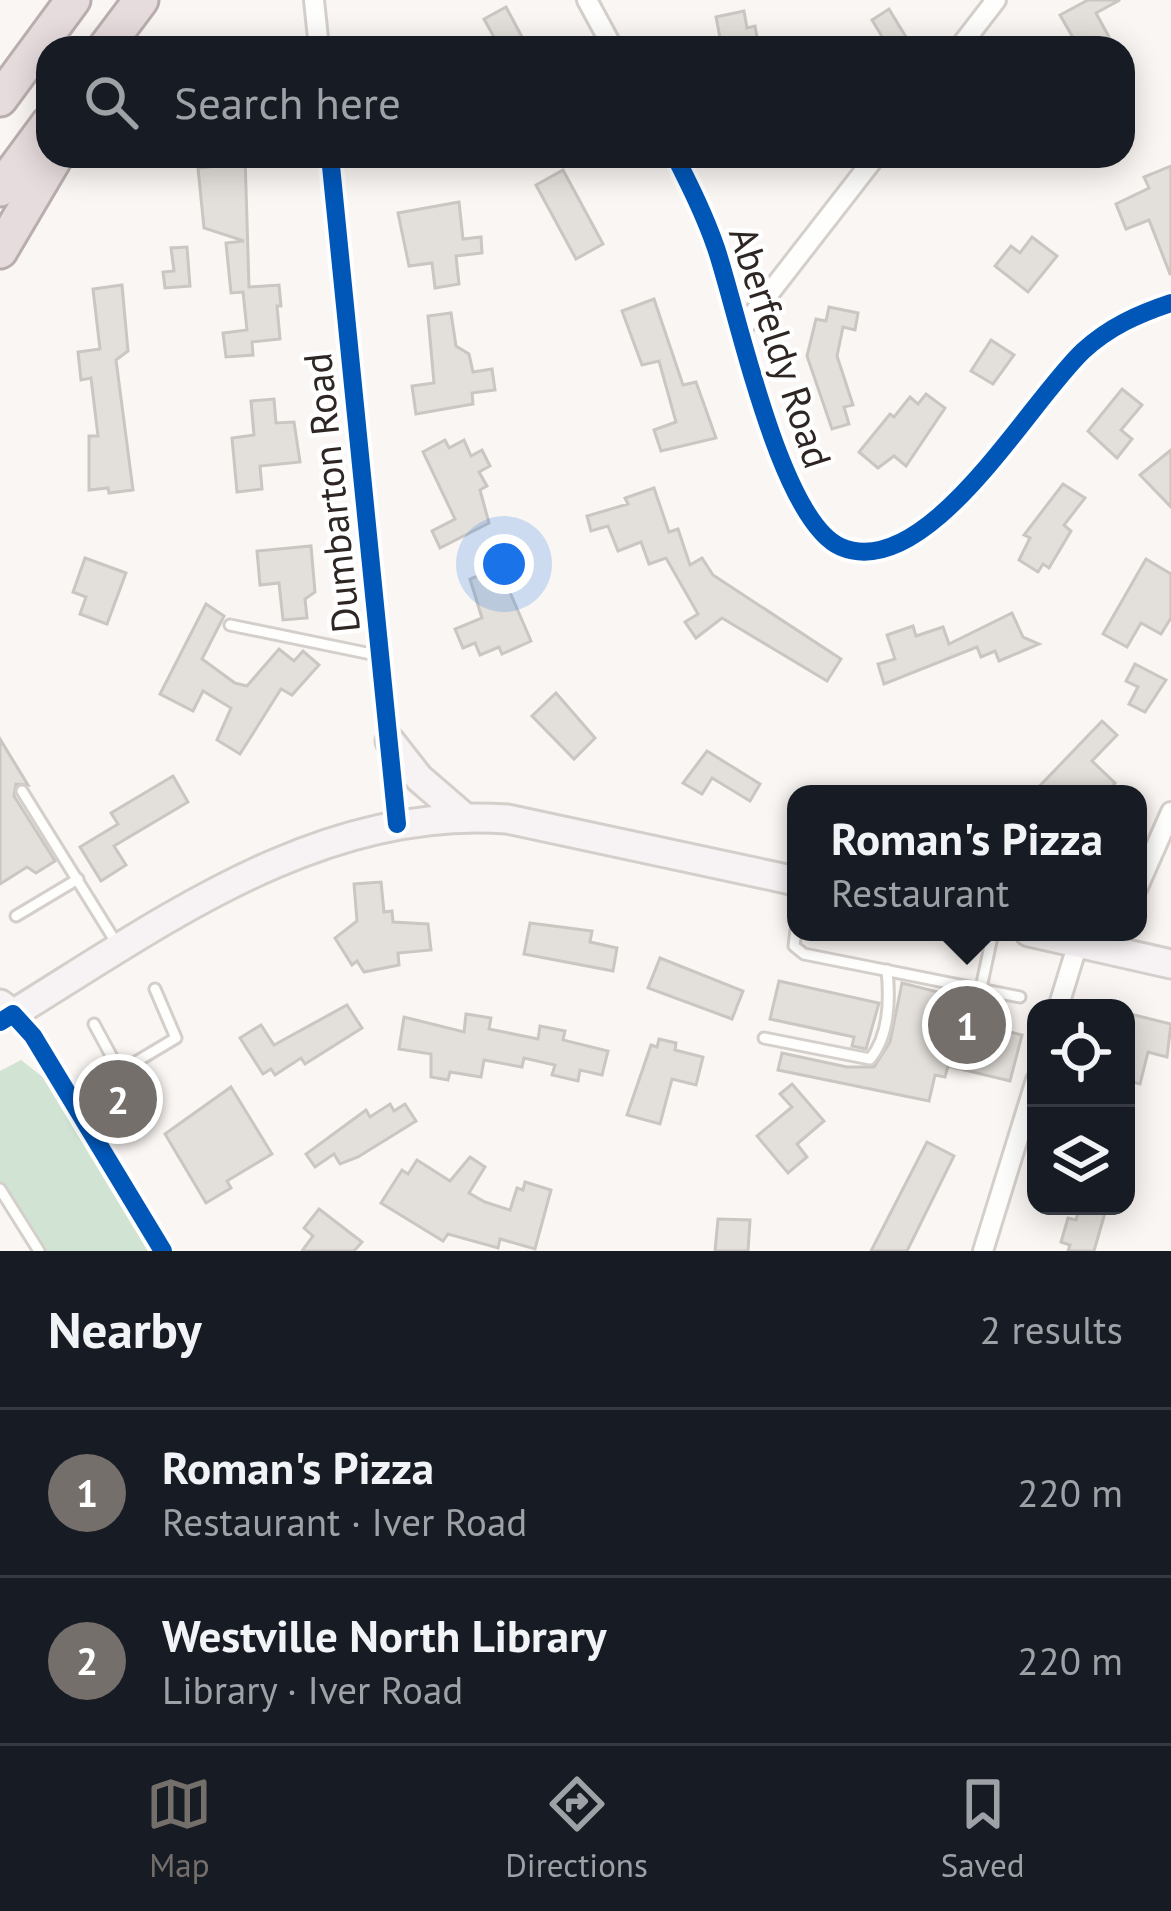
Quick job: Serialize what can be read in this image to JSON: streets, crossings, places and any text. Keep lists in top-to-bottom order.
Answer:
{
  "streets": {
    "street": ["Aberfeldy Road", "Dumbarton Road"]
  },
  "page": {
    "search": "Search here",
    "popup": ["Roman's Pizza", "Restaurant"],
    "pins": ["1", "2"],
    "heading": ["Nearby", "2 results"],
    "list": [
      {
        "mark": "1",
        "name": "Roman's Pizza",
        "note": "Restaurant · Iver Road",
        "value": "220 m"
      },
      {
        "mark": "2",
        "name": "Westville North Library",
        "note": "Library · Iver Road",
        "value": "220 m"
      }
    ],
    "nav": ["Map", "Directions", "Saved"]
  }
}
